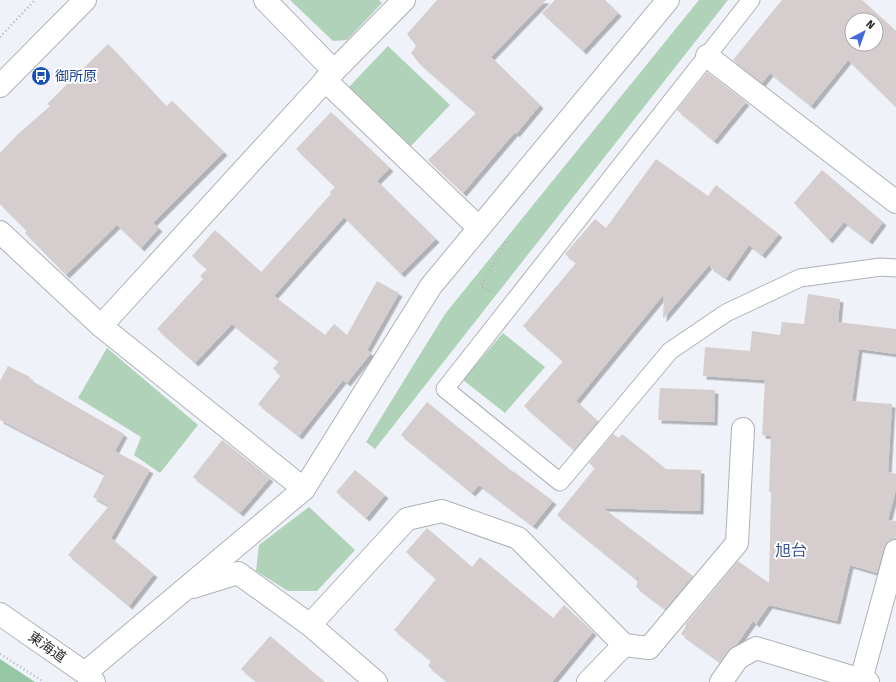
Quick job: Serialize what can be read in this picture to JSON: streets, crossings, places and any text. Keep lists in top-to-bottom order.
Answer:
{
  "streets": {
    "street": ["東海道"]
  },
  "districts": ["旭台"],
  "places": {
    "bus stop": ["御所原"]
  },
  "north": "top right"
}
